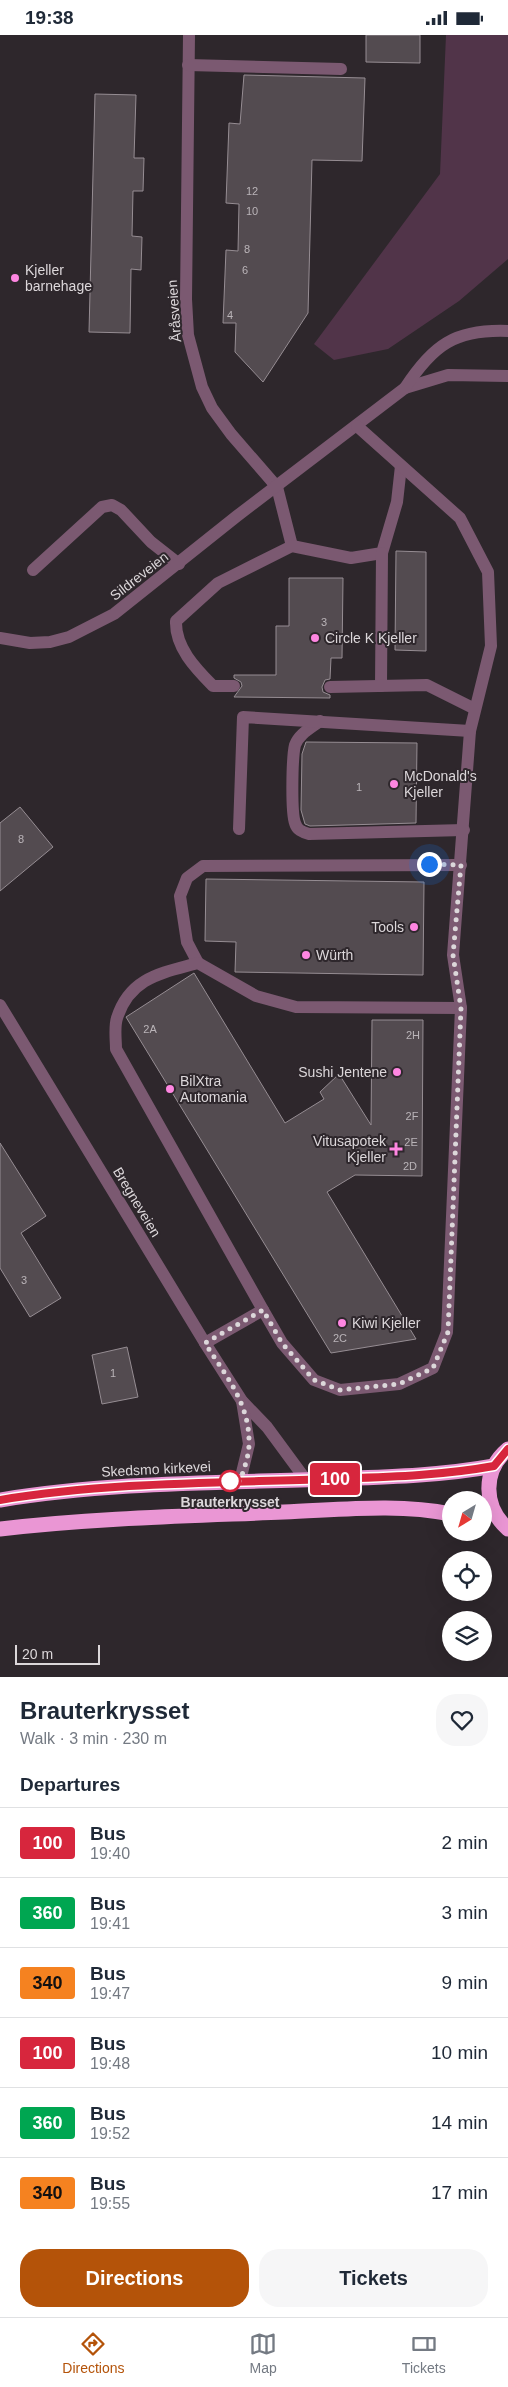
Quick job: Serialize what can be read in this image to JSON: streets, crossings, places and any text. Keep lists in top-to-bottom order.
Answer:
{
  "streets": {
    "highway": ["Skedsmo kirkevei"],
    "street": ["Åråsveien", "Sildreveien", "Bregneveien"]
  },
  "crossings": [
    ["Åråsveien", "Sildreveien"],
    ["Bregneveien", "Skedsmo kirkevei"]
  ],
  "places": {
    "other": [
      "Kjeller barnehage",
      "Circle K Kjeller",
      "McDonald's Kjeller",
      "Tools",
      "Würth",
      "Sushi Jentene",
      "BilXtra Automania",
      "Kiwi Kjeller",
      "Brauterkrysset"
    ],
    "health": ["Vitusapotek Kjeller"]
  },
  "lines": ["bus line 100"],
  "house_numbers": [
    "12",
    "10",
    "8",
    "6",
    "4",
    "3",
    "1",
    "8",
    "2A",
    "2H",
    "2F",
    "2E",
    "2D",
    "3",
    "2C",
    "1"
  ],
  "scale_bar": "20 m",
  "north": "bottom left",
  "page": {
    "status": "19:38",
    "on_map": "100",
    "scale": "20 m",
    "heading": [
      ["Brauterkrysset", "Walk · 3 min · 230 m"],
      "Departures"
    ],
    "list": [
      {
        "mark": "100",
        "name": "Bus",
        "note": "19:40",
        "value": "2 min"
      },
      {
        "mark": "360",
        "name": "Bus",
        "note": "19:41",
        "value": "3 min"
      },
      {
        "mark": "340",
        "name": "Bus",
        "note": "19:47",
        "value": "9 min"
      },
      {
        "mark": "100",
        "name": "Bus",
        "note": "19:48",
        "value": "10 min"
      },
      {
        "mark": "360",
        "name": "Bus",
        "note": "19:52",
        "value": "14 min"
      },
      {
        "mark": "340",
        "name": "Bus",
        "note": "19:55",
        "value": "17 min"
      }
    ],
    "buttons": ["Directions", "Tickets"],
    "tabs": ["Directions", "Map", "Tickets"]
  }
}
